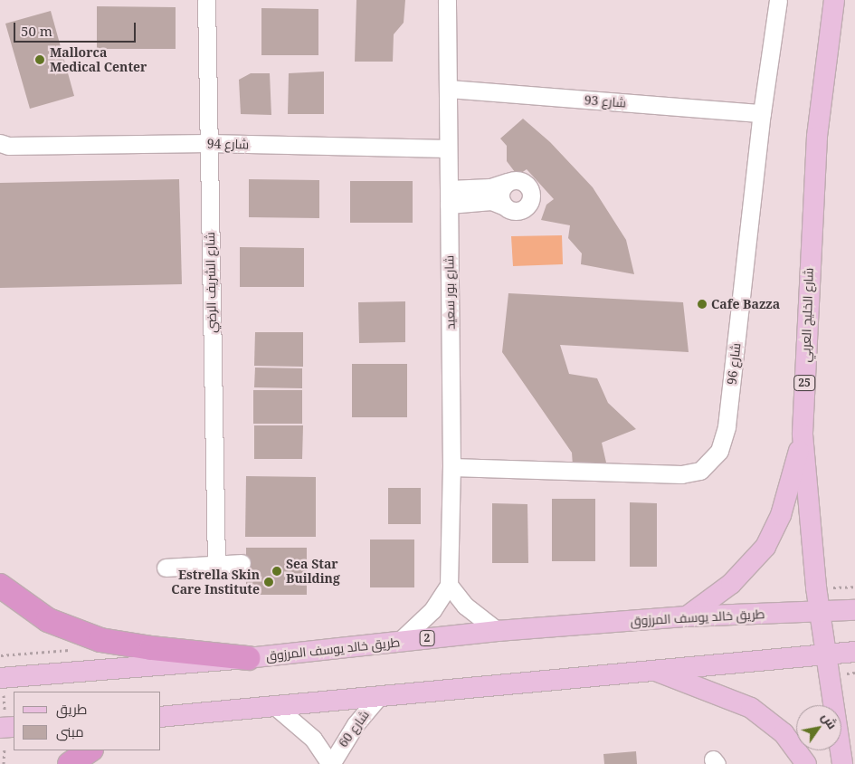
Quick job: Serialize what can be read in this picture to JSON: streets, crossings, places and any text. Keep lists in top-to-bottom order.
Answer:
{
  "streets": {
    "main road": [
      "شارع الخليج العربي",
      "25",
      "طريق خالد يوسف المرزوق",
      "2"
    ],
    "street": [
      "شارع 93",
      "شارع 94",
      "شارع الشريف الرضي",
      "شارع بور سعيد",
      "شارع 96",
      "شارع 60"
    ]
  },
  "crossings": [
    ["شارع 93", "شارع بور سعيد"],
    ["شارع 93", "شارع 96"],
    ["شارع 94", "شارع الشريف الرضي"],
    ["شارع 94", "شارع بور سعيد"],
    ["شارع بور سعيد", "شارع 96"],
    ["شارع الخليج العربي", "طريق خالد يوسف المرزوق"]
  ],
  "places": [
    "Mallorca Medical Center",
    "Cafe Bazza",
    "Sea Star Building",
    "Estrella Skin Care Institute"
  ],
  "legend": ["طريق", "مبنى"],
  "scale_bar": "50 m",
  "north": "top right"
}
